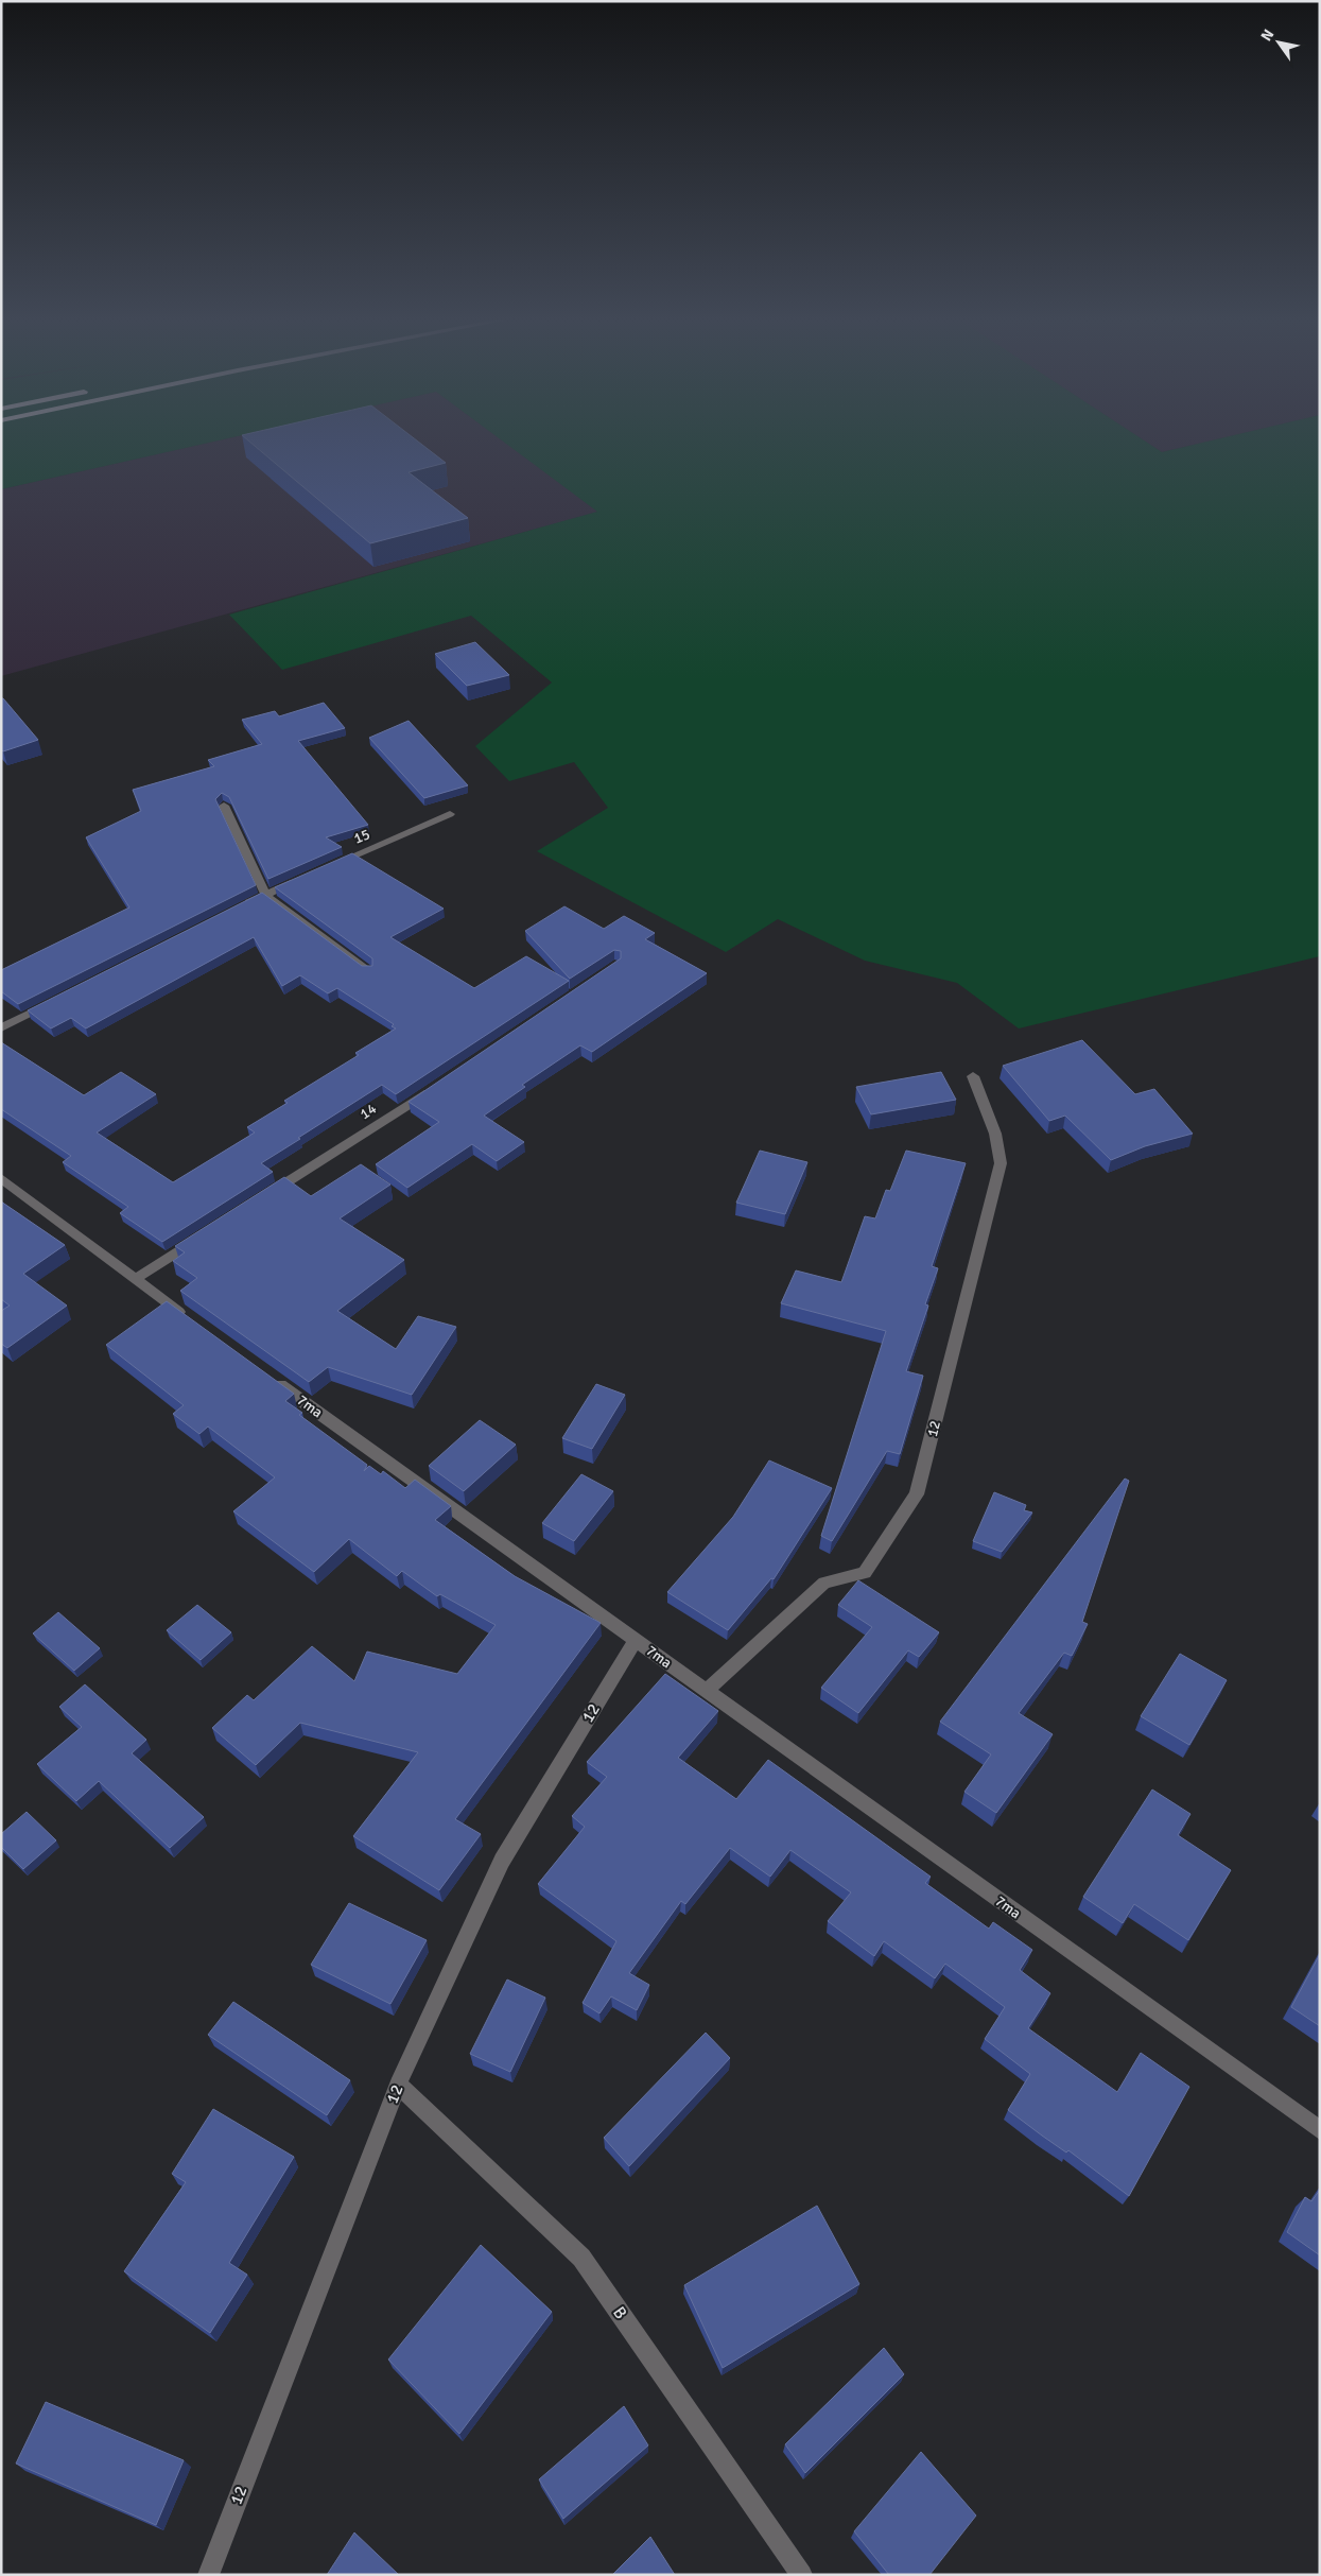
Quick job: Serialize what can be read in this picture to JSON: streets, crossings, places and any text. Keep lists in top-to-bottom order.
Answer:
{
  "streets": {
    "street": [
      "15",
      "14",
      "7ma",
      "12",
      "B"
    ]
  },
  "crossings": [
    ["7ma", "12"],
    ["12", "B"]
  ],
  "north": "top left"
}
